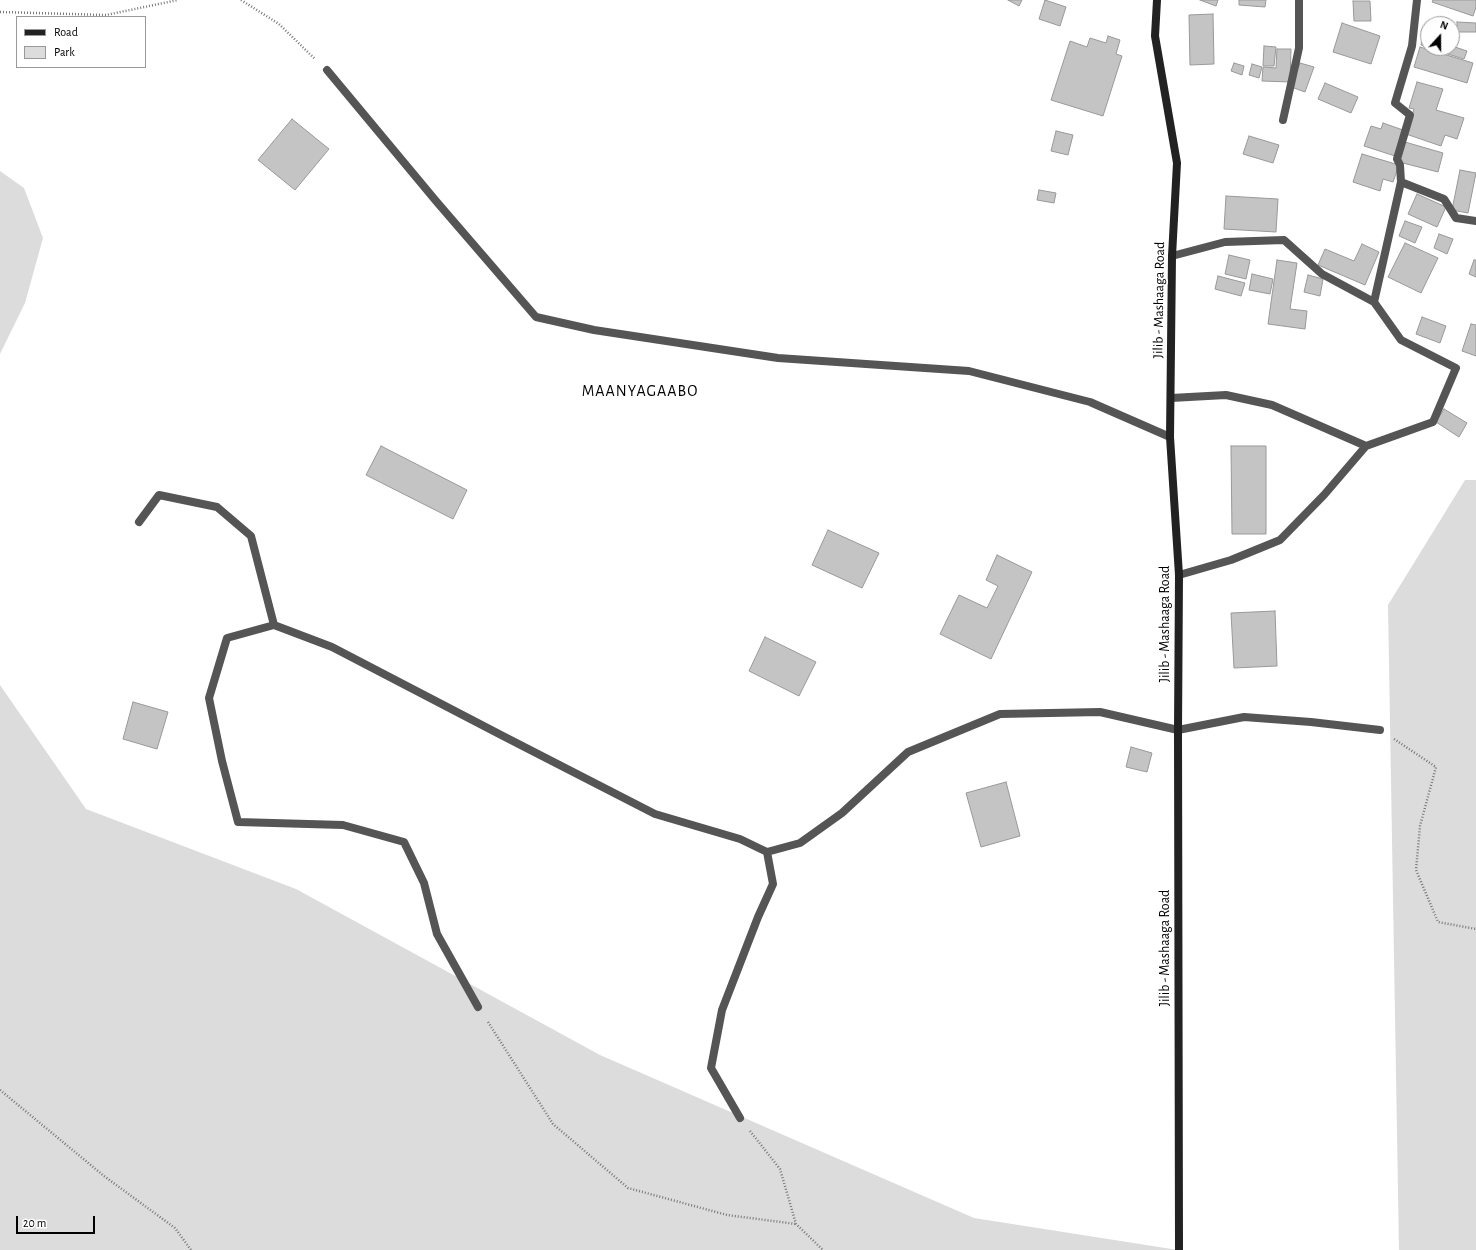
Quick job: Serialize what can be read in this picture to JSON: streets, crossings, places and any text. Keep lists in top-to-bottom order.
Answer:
{
  "streets": {
    "main road": ["Jilib - Mashaaga Road"]
  },
  "districts": ["MAANYAGAABO"],
  "legend": ["Road", "Park"],
  "scale_bar": "20 m",
  "north": "top"
}
